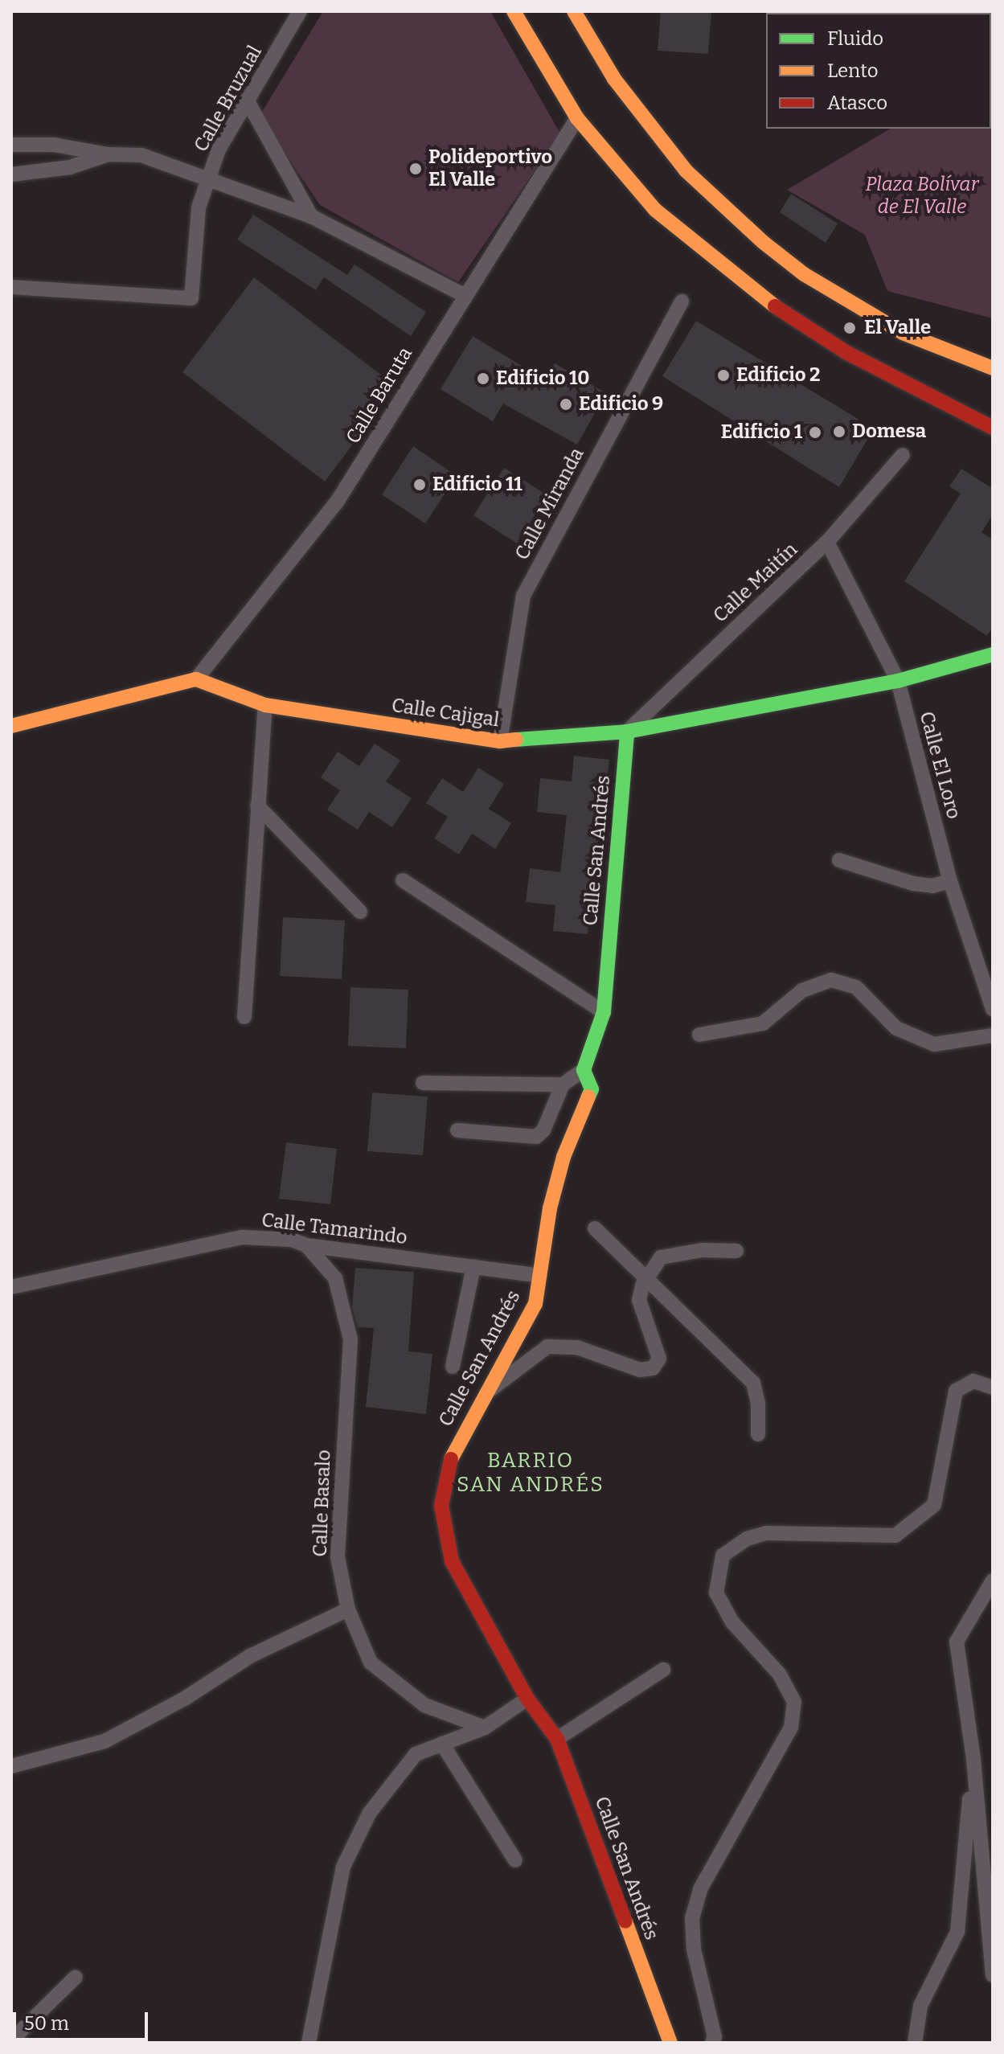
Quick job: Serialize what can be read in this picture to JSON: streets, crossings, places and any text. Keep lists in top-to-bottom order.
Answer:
{
  "streets": {
    "street": [
      "Calle Bruzual",
      "Calle Baruta",
      "Calle Miranda",
      "Calle Maitín",
      "Calle Cajigal",
      "Calle El Loro",
      "Calle San Andrés",
      "Calle Tamarindo",
      "Calle Basalo"
    ]
  },
  "crossings": [
    ["Calle Baruta", "Calle Cajigal"],
    ["Calle Miranda", "Calle Cajigal"],
    ["Calle Maitín", "Calle Cajigal"],
    ["Calle Maitín", "Calle El Loro"],
    ["Calle Maitín", "Calle San Andrés"],
    ["Calle Cajigal", "Calle El Loro"],
    ["Calle Cajigal", "Calle San Andrés"],
    ["Calle San Andrés", "Calle Tamarindo"],
    ["Calle Tamarindo", "Calle Basalo"]
  ],
  "districts": ["BARRIO SAN ANDRÉS"],
  "parks": ["Plaza Bolívar de El Valle"],
  "places": [
    "Polideportivo El Valle",
    "El Valle",
    "Edificio 2",
    "Edificio 10",
    "Edificio 9",
    "Domesa",
    "Edificio 1",
    "Edificio 11"
  ],
  "legend": ["Fluido", "Lento", "Atasco"],
  "scale_bar": "50 m"
}
